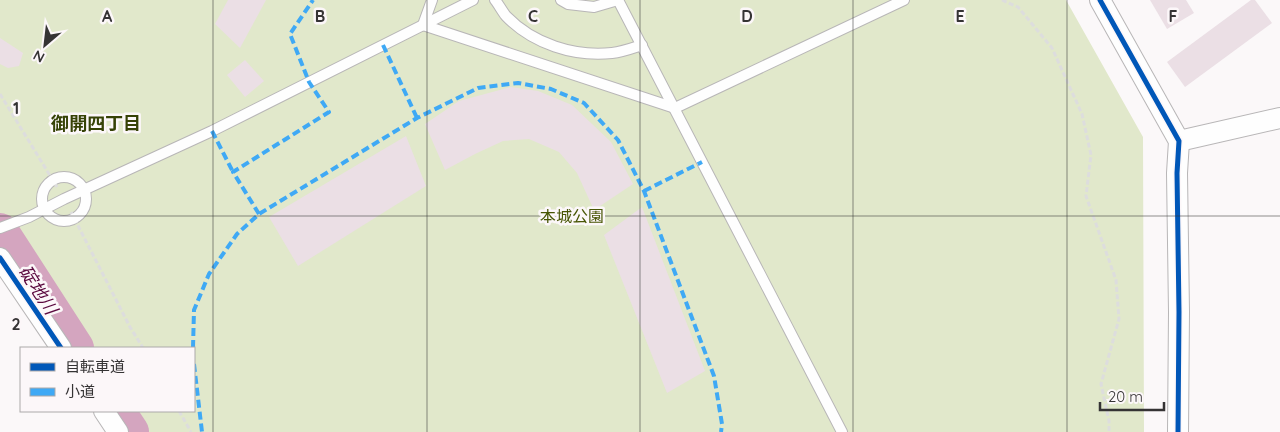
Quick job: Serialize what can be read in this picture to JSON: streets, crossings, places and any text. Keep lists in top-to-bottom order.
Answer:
{
  "districts": ["御開四丁目"],
  "water": ["碇地川"],
  "parks": ["本城公園"],
  "legend": ["自転車道", "小道"],
  "scale_bar": "20 m",
  "north": "bottom left",
  "grid": {
    "columns": [
      "A",
      "B",
      "C",
      "D",
      "E",
      "F"
    ],
    "rows": ["1", "2"]
  }
}
